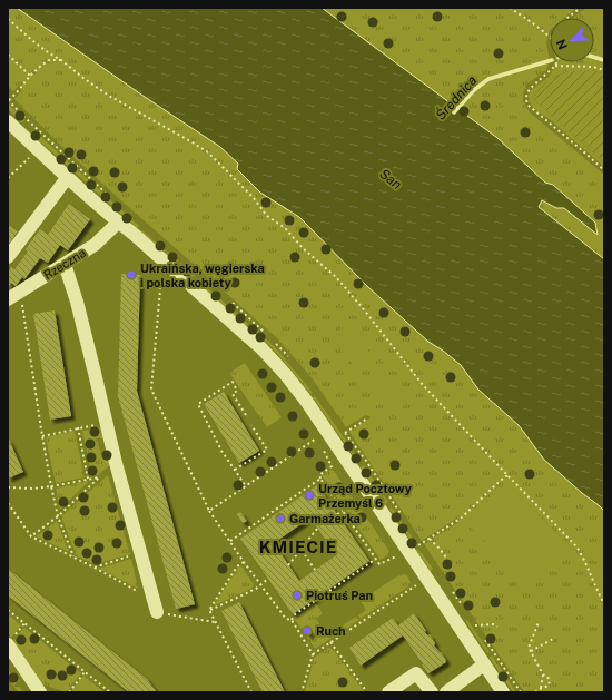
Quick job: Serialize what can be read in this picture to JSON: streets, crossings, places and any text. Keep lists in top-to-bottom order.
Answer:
{
  "streets": {
    "street": ["Rzeczna"]
  },
  "districts": ["KMIECIE"],
  "water": ["Średnica", "San"],
  "places": [
    "Ukraińska, węgierska i polska kobiety",
    "Urząd Pocztowy Przemyśl 6",
    "Garmażerka",
    "Piotruś Pan",
    "Ruch"
  ],
  "north": "bottom left"
}
